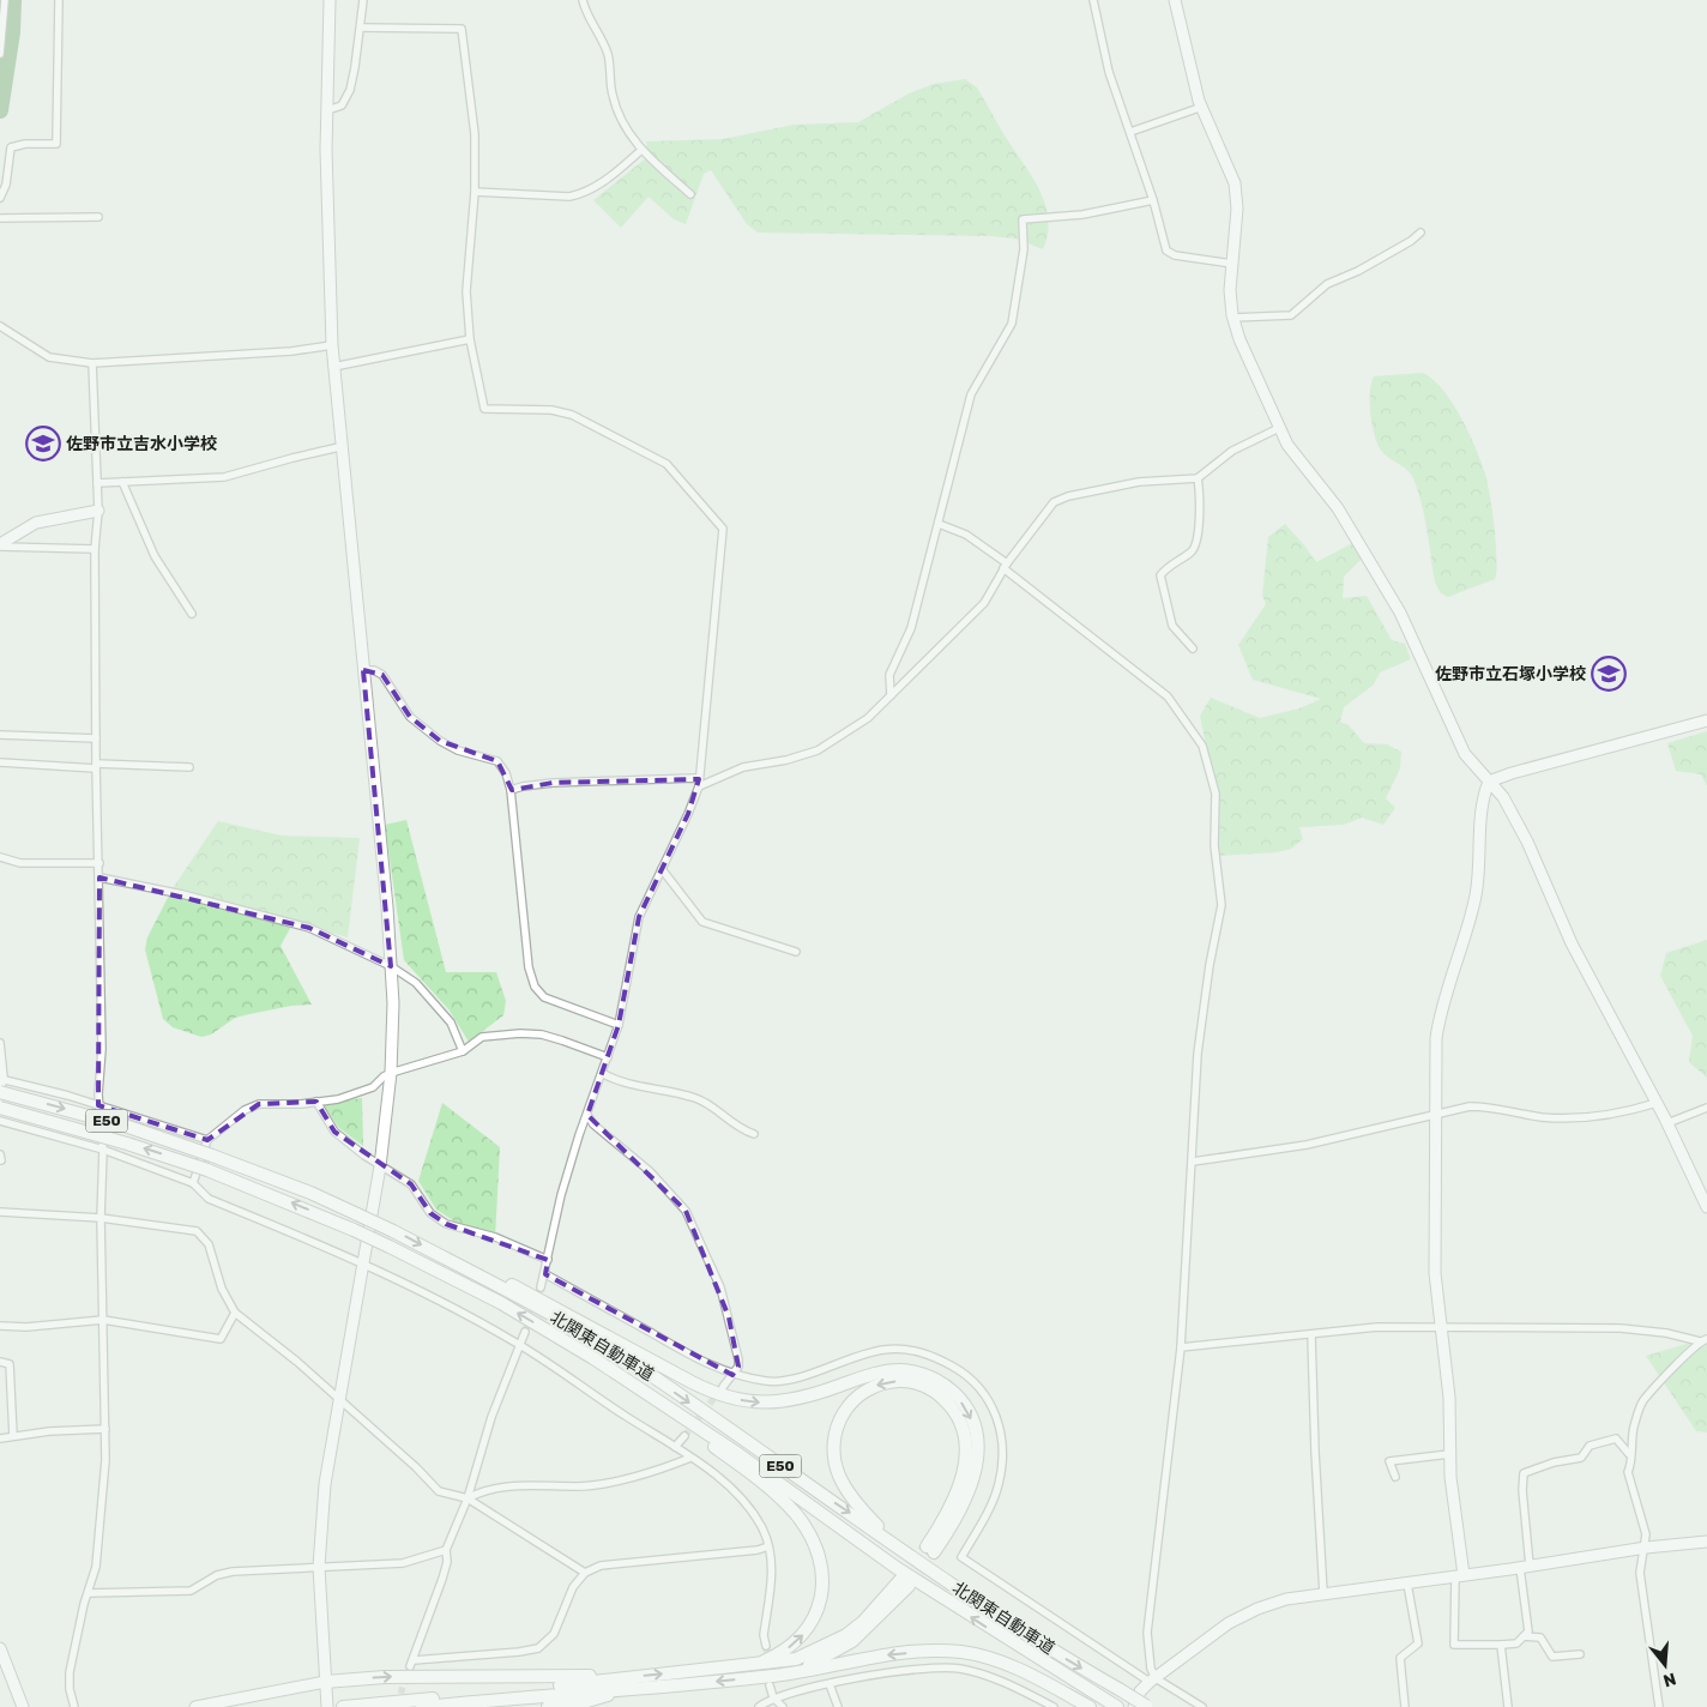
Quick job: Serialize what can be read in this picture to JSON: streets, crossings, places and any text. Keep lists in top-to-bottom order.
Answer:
{
  "streets": {
    "highway": ["E50", "北関東自動車道"]
  },
  "places": {
    "school or university": ["佐野市立吉水小学校", "佐野市立石塚小学校"]
  },
  "north": "bottom"
}
